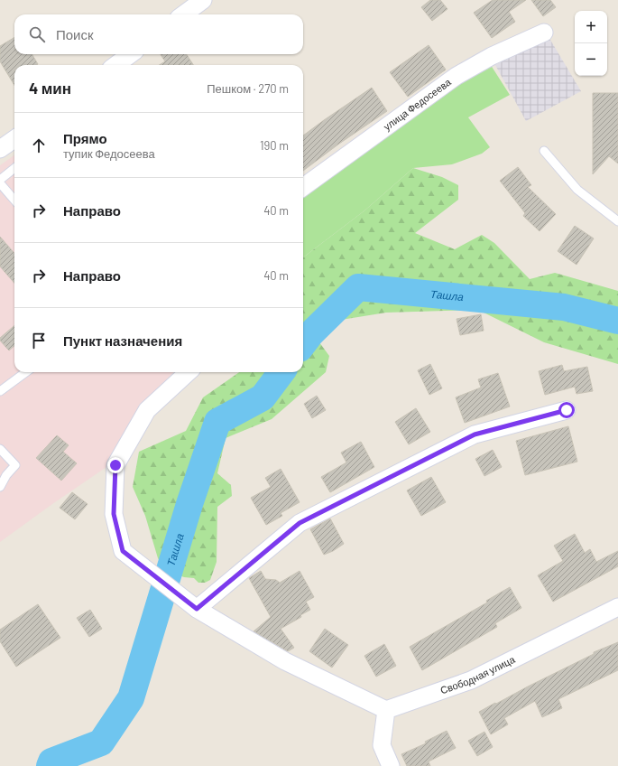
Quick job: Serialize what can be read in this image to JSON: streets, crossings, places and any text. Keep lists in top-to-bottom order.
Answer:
{
  "streets": {
    "street": ["улица Федосеева", "Свободная улица"]
  },
  "water": ["Ташла"],
  "page": {
    "map_buttons": ["+", "−"],
    "search": "Поиск",
    "heading": ["4 мин", "Пешком · 270 m"],
    "list": [
      ["Прямо", "тупик Федосеева", "190 m"],
      ["Направо", "40 m"],
      ["Направо", "40 m"],
      "Пункт назначения"
    ]
  }
}
